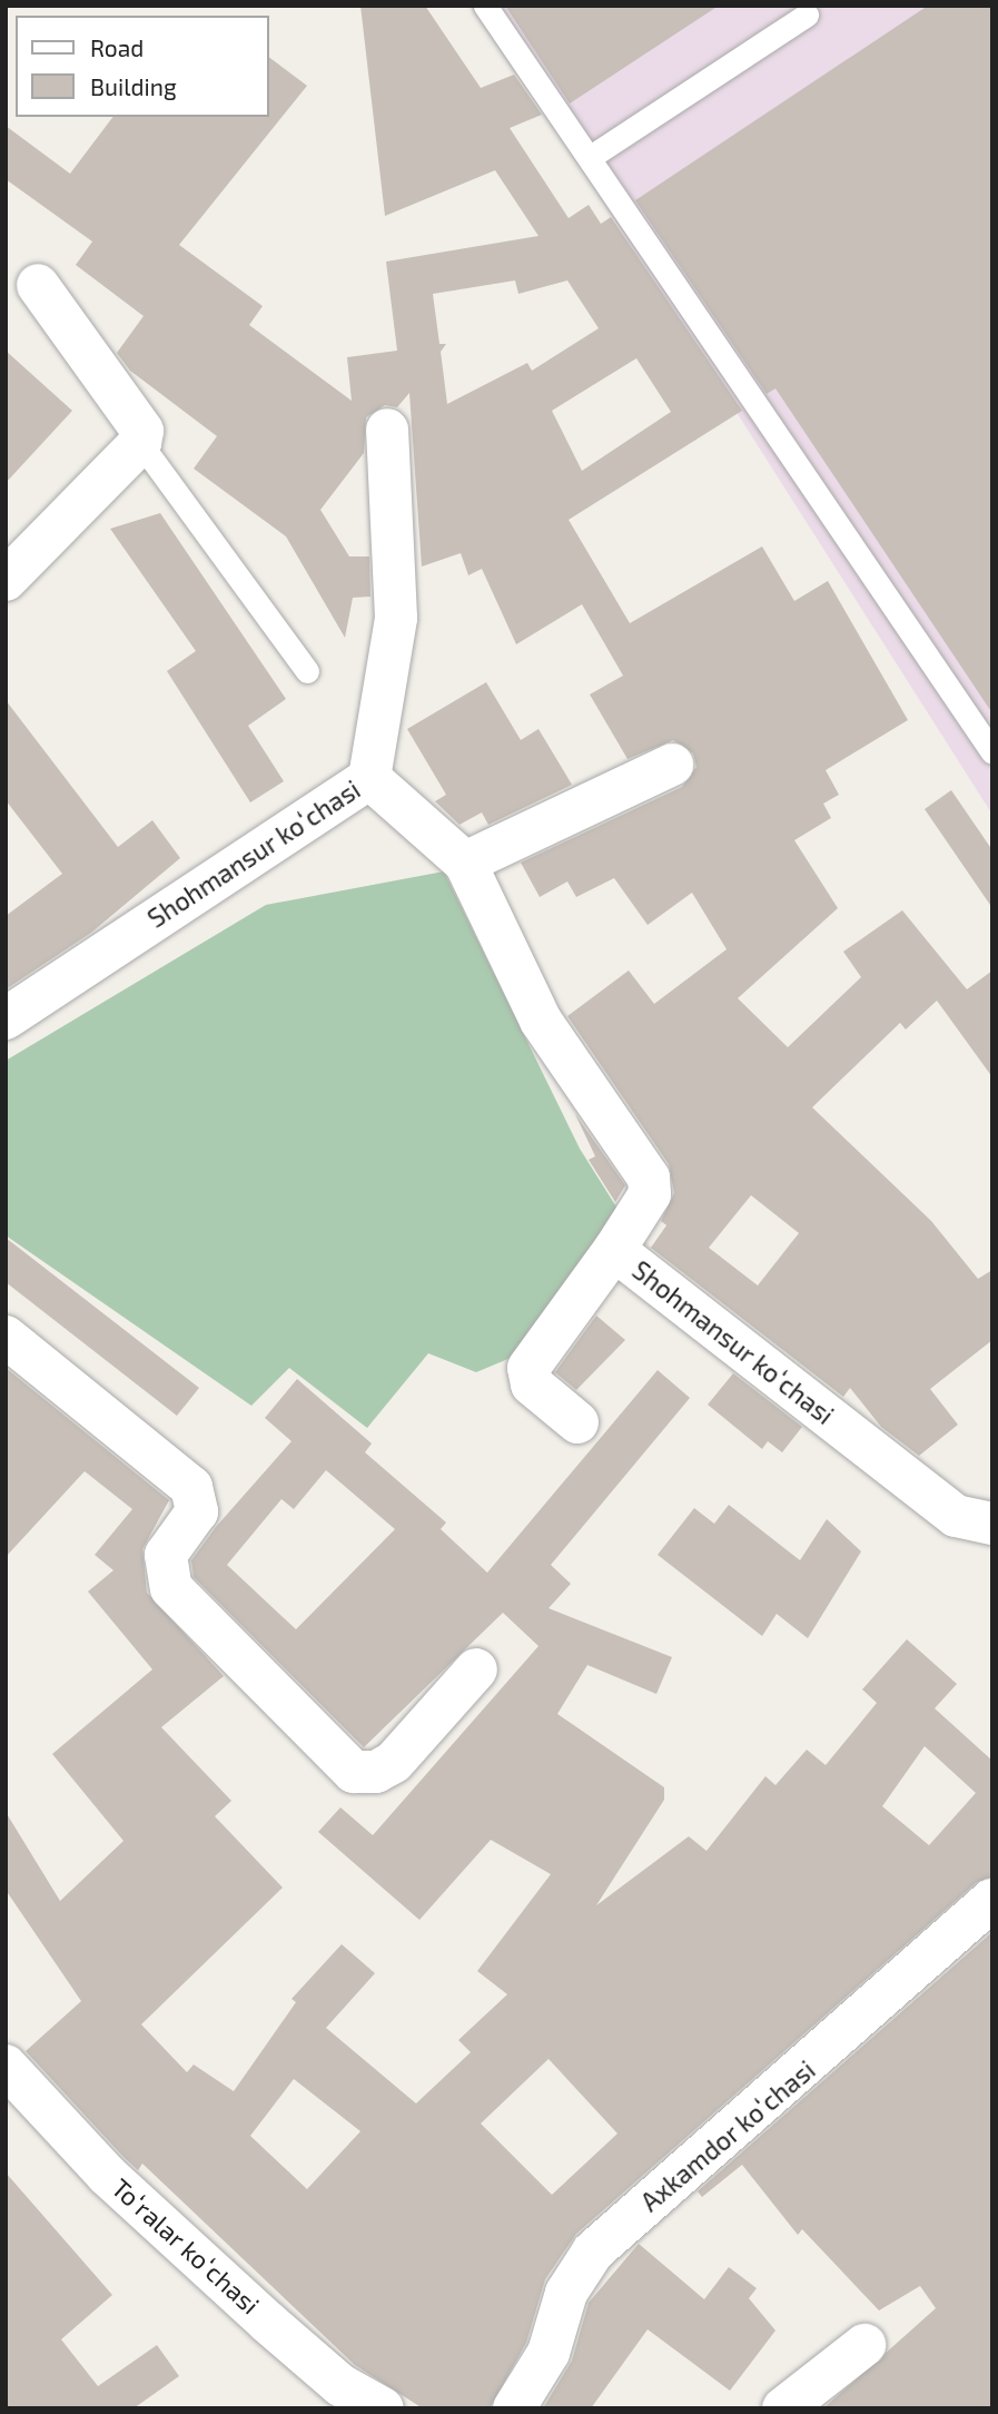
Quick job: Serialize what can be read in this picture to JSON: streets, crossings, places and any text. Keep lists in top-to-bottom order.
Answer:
{
  "streets": {
    "street": ["Shohmansur koʻchasi", "Axkamdor koʻchasi", "Toʻralar koʻchasi"]
  },
  "legend": ["Road", "Building"]
}
